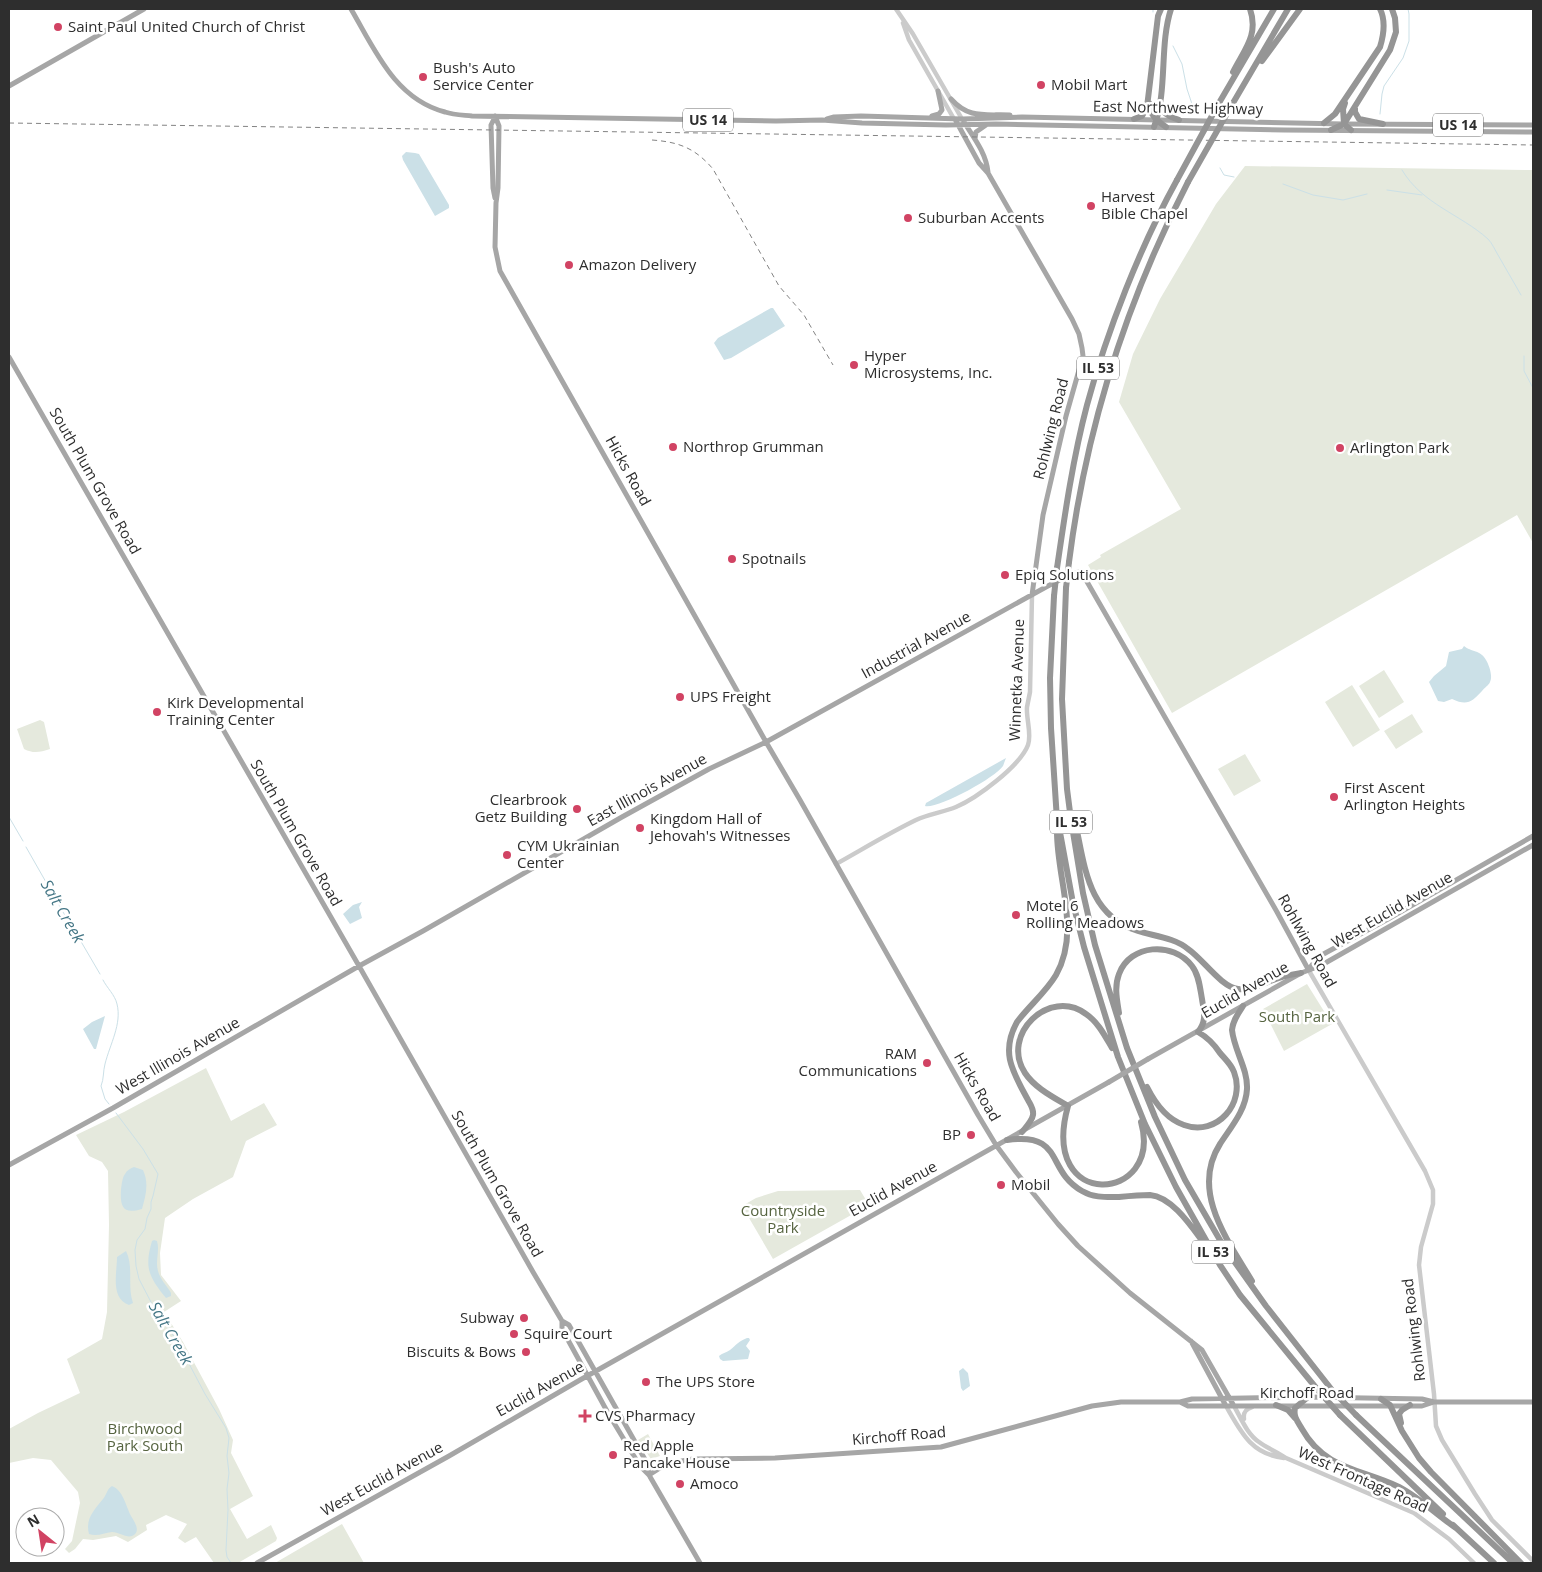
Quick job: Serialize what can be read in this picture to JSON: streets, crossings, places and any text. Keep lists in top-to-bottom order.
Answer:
{
  "streets": {
    "highway": ["IL 53"],
    "main road": [
      "East Northwest Highway",
      "US 14",
      "Rohlwing Road",
      "Hicks Road",
      "South Plum Grove Road",
      "Industrial Avenue",
      "East Illinois Avenue",
      "West Euclid Avenue",
      "Euclid Avenue",
      "West Illinois Avenue",
      "Kirchoff Road",
      "West Frontage Road"
    ],
    "street": ["Winnetka Avenue"]
  },
  "crossings": [
    ["East Northwest Highway", "US 14"],
    ["East Northwest Highway", "Rohlwing Road"],
    ["East Northwest Highway", "Hicks Road"],
    ["US 14", "Hicks Road"],
    ["Rohlwing Road", "Industrial Avenue"],
    ["Rohlwing Road", "Winnetka Avenue"],
    ["Rohlwing Road", "West Euclid Avenue"],
    ["Rohlwing Road", "Euclid Avenue"],
    ["Rohlwing Road", "Kirchoff Road"],
    ["Hicks Road", "Industrial Avenue"],
    ["Hicks Road", "Winnetka Avenue"],
    ["Hicks Road", "East Illinois Avenue"],
    ["Hicks Road", "Euclid Avenue"],
    ["Hicks Road", "West Frontage Road"],
    ["South Plum Grove Road", "East Illinois Avenue"],
    ["South Plum Grove Road", "Euclid Avenue"],
    ["South Plum Grove Road", "West Illinois Avenue"],
    ["South Plum Grove Road", "Kirchoff Road"],
    ["Industrial Avenue", "Winnetka Avenue"],
    ["Industrial Avenue", "East Illinois Avenue"],
    ["East Illinois Avenue", "West Illinois Avenue"],
    ["West Euclid Avenue", "Euclid Avenue"],
    ["Kirchoff Road", "West Frontage Road"]
  ],
  "water": ["Salt Creek"],
  "parks": ["South Park", "Countryside Park", "Birchwood Park South"],
  "places": {
    "other": [
      "Saint Paul United Church of Christ",
      "Bush's Auto Service Center",
      "Mobil Mart",
      "Harvest Bible Chapel",
      "Suburban Accents",
      "Amazon Delivery",
      "Hyper Microsystems, Inc.",
      "Northrop Grumman",
      "Arlington Park",
      "Spotnails",
      "Epiq Solutions",
      "UPS Freight",
      "Kirk Developmental Training Center",
      "First Ascent Arlington Heights",
      "Clearbrook Getz Building",
      "Kingdom Hall of Jehovah's Witnesses",
      "CYM Ukrainian Center",
      "Motel 6 Rolling Meadows",
      "RAM Communications",
      "BP",
      "Mobil",
      "Subway",
      "Squire Court",
      "Biscuits & Bows",
      "The UPS Store",
      "Red Apple Pancake House",
      "Amoco"
    ],
    "health": ["CVS Pharmacy"]
  },
  "north": "top left"
}
